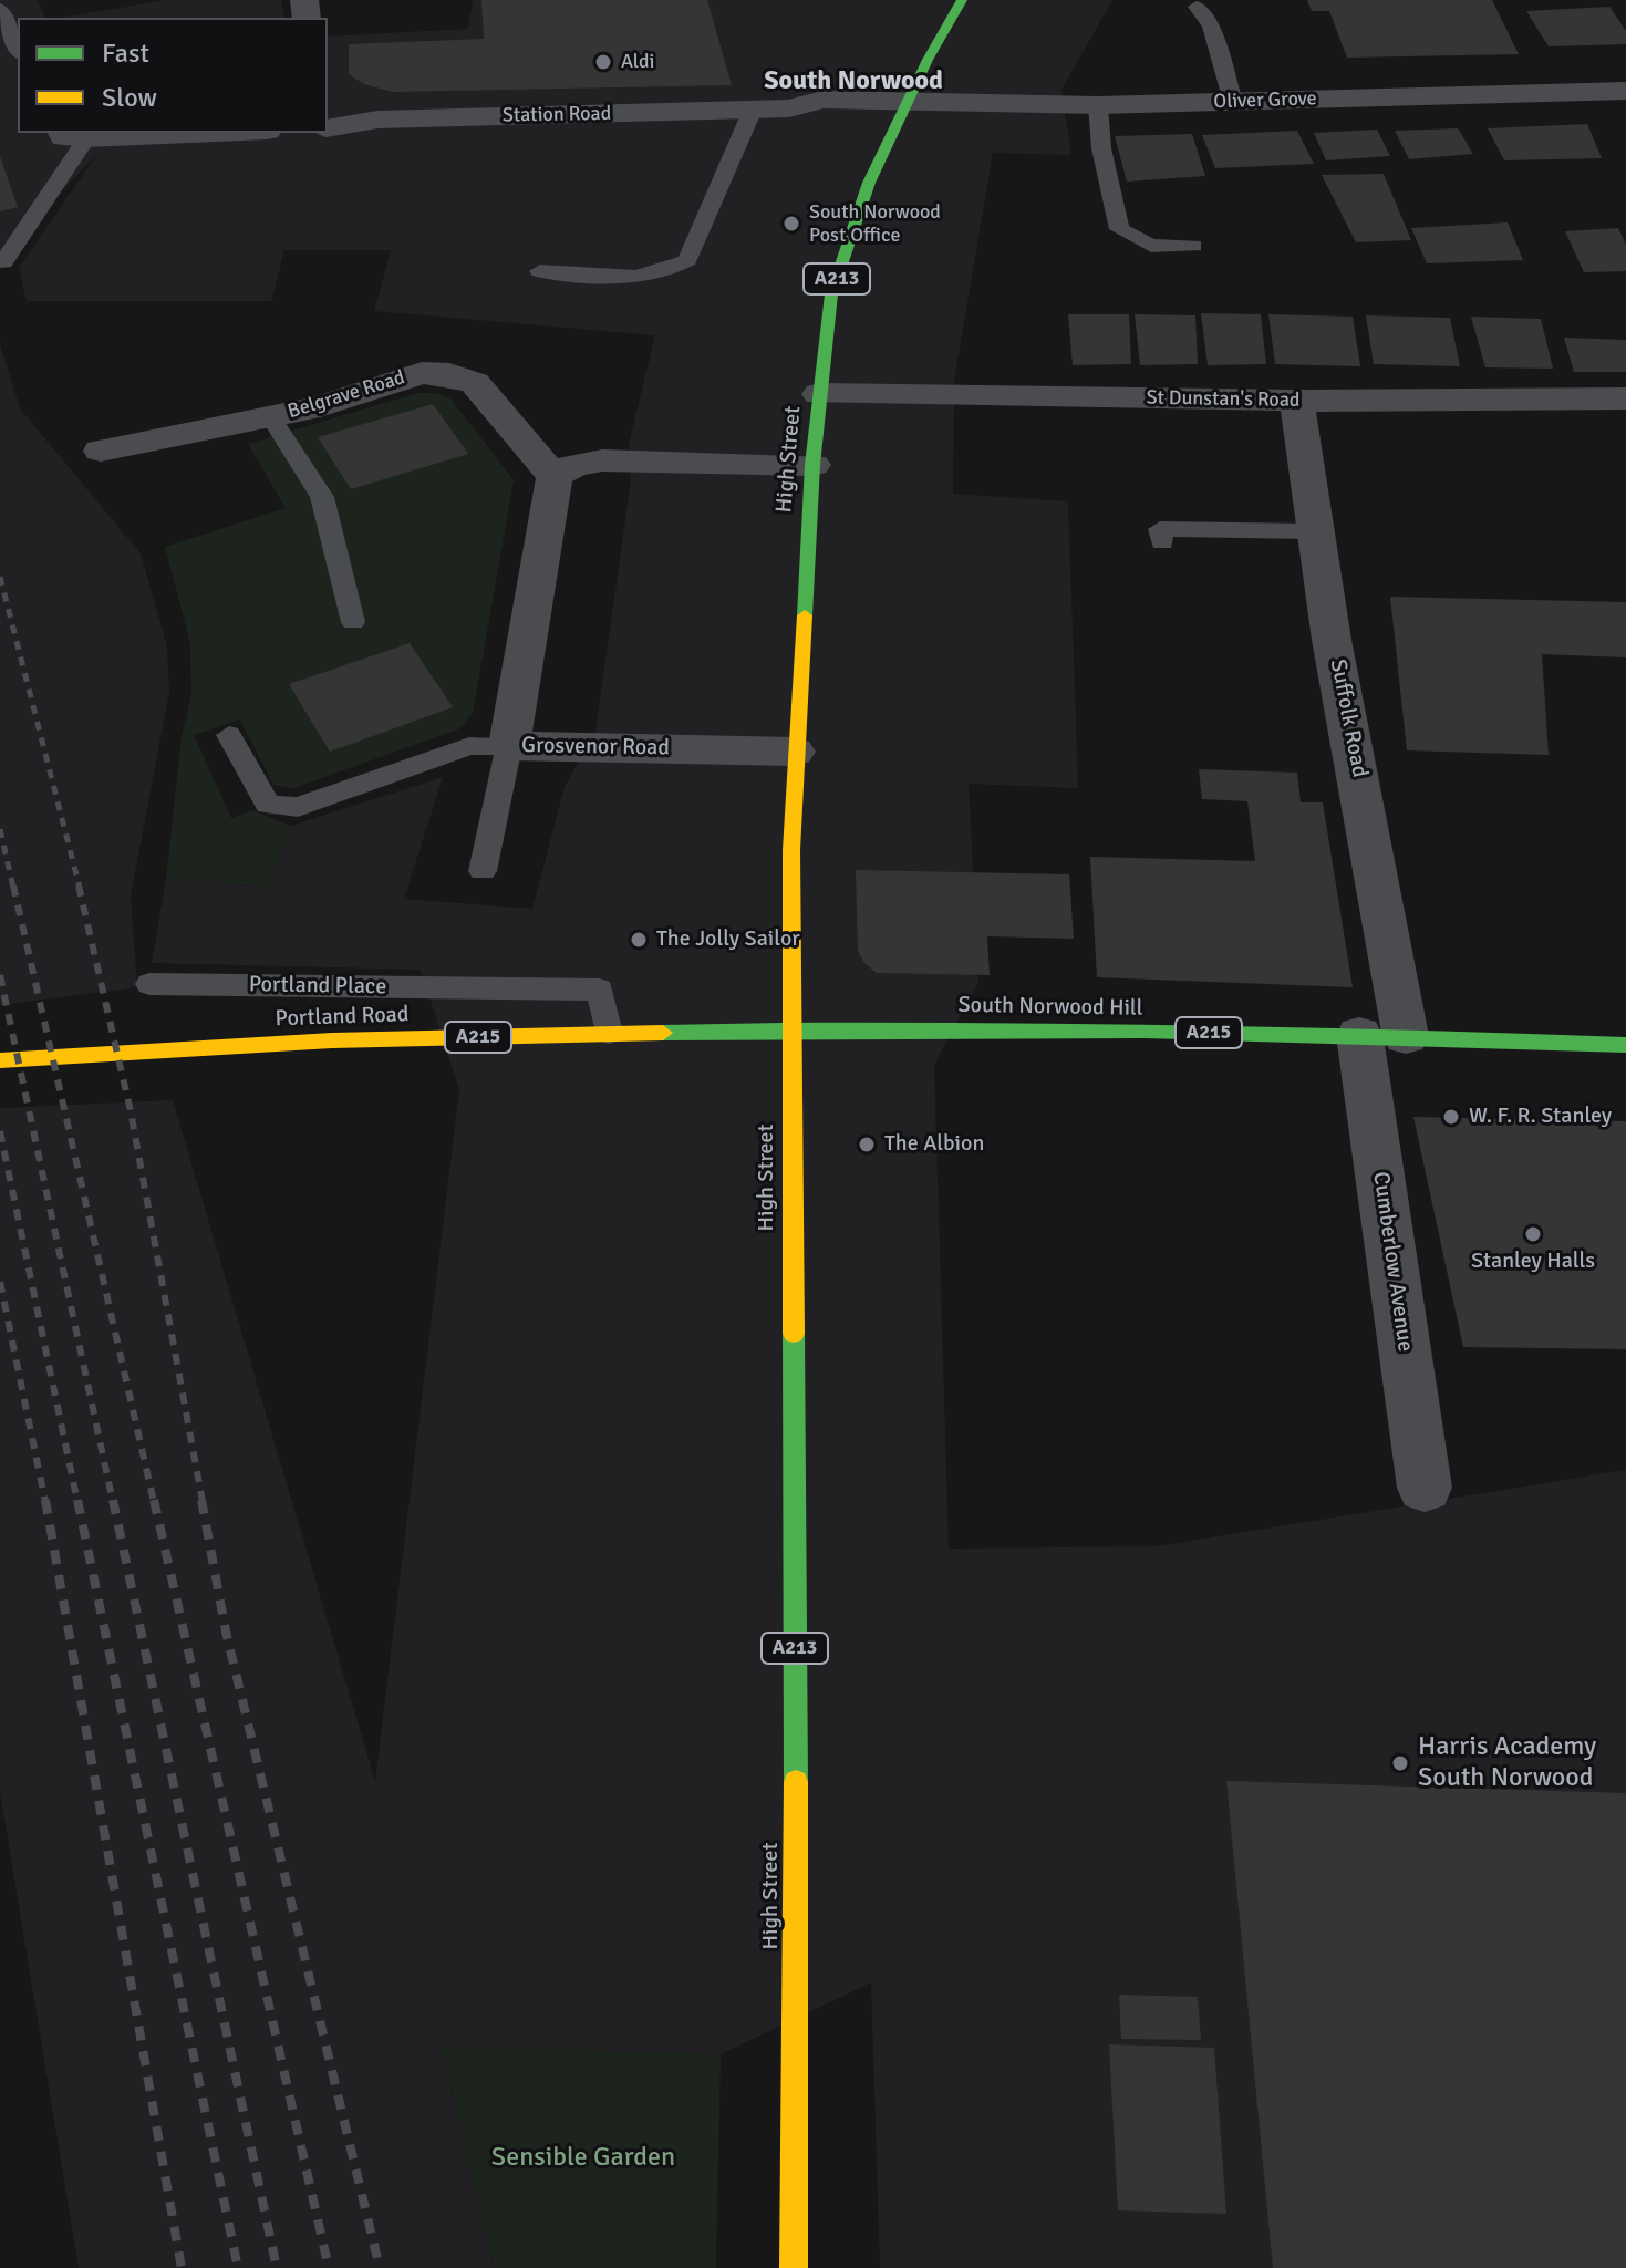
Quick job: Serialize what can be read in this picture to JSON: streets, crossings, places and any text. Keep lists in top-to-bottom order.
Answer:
{
  "streets": {
    "main road": [
      "A213",
      "High Street",
      "South Norwood Hill",
      "Portland Road",
      "A215"
    ],
    "street": [
      "Oliver Grove",
      "Station Road",
      "Belgrave Road",
      "St Dunstan's Road",
      "Suffolk Road",
      "Grosvenor Road",
      "Cumberlow Avenue"
    ],
    "lane": ["Portland Place"]
  },
  "crossings": [
    ["Oliver Grove", "Station Road"],
    ["Oliver Grove", "A213"],
    ["Oliver Grove", "High Street"],
    ["Station Road", "A213"],
    ["Station Road", "High Street"],
    ["A213", "High Street"],
    ["Belgrave Road", "Grosvenor Road"],
    ["St Dunstan's Road", "High Street"],
    ["St Dunstan's Road", "Suffolk Road"],
    ["High Street", "Grosvenor Road"],
    ["High Street", "South Norwood Hill"],
    ["High Street", "Portland Road"],
    ["Suffolk Road", "South Norwood Hill"],
    ["Suffolk Road", "Cumberlow Avenue"],
    ["Portland Place", "Portland Road"],
    ["South Norwood Hill", "Portland Road"],
    ["South Norwood Hill", "Cumberlow Avenue"]
  ],
  "districts": ["South Norwood"],
  "parks": ["Sensible Garden"],
  "places": [
    "Aldi",
    "South Norwood Post Office",
    "The Jolly Sailor",
    "W. F. R. Stanley",
    "The Albion",
    "Stanley Halls",
    "Harris Academy South Norwood"
  ],
  "legend": ["Fast", "Slow"]
}
